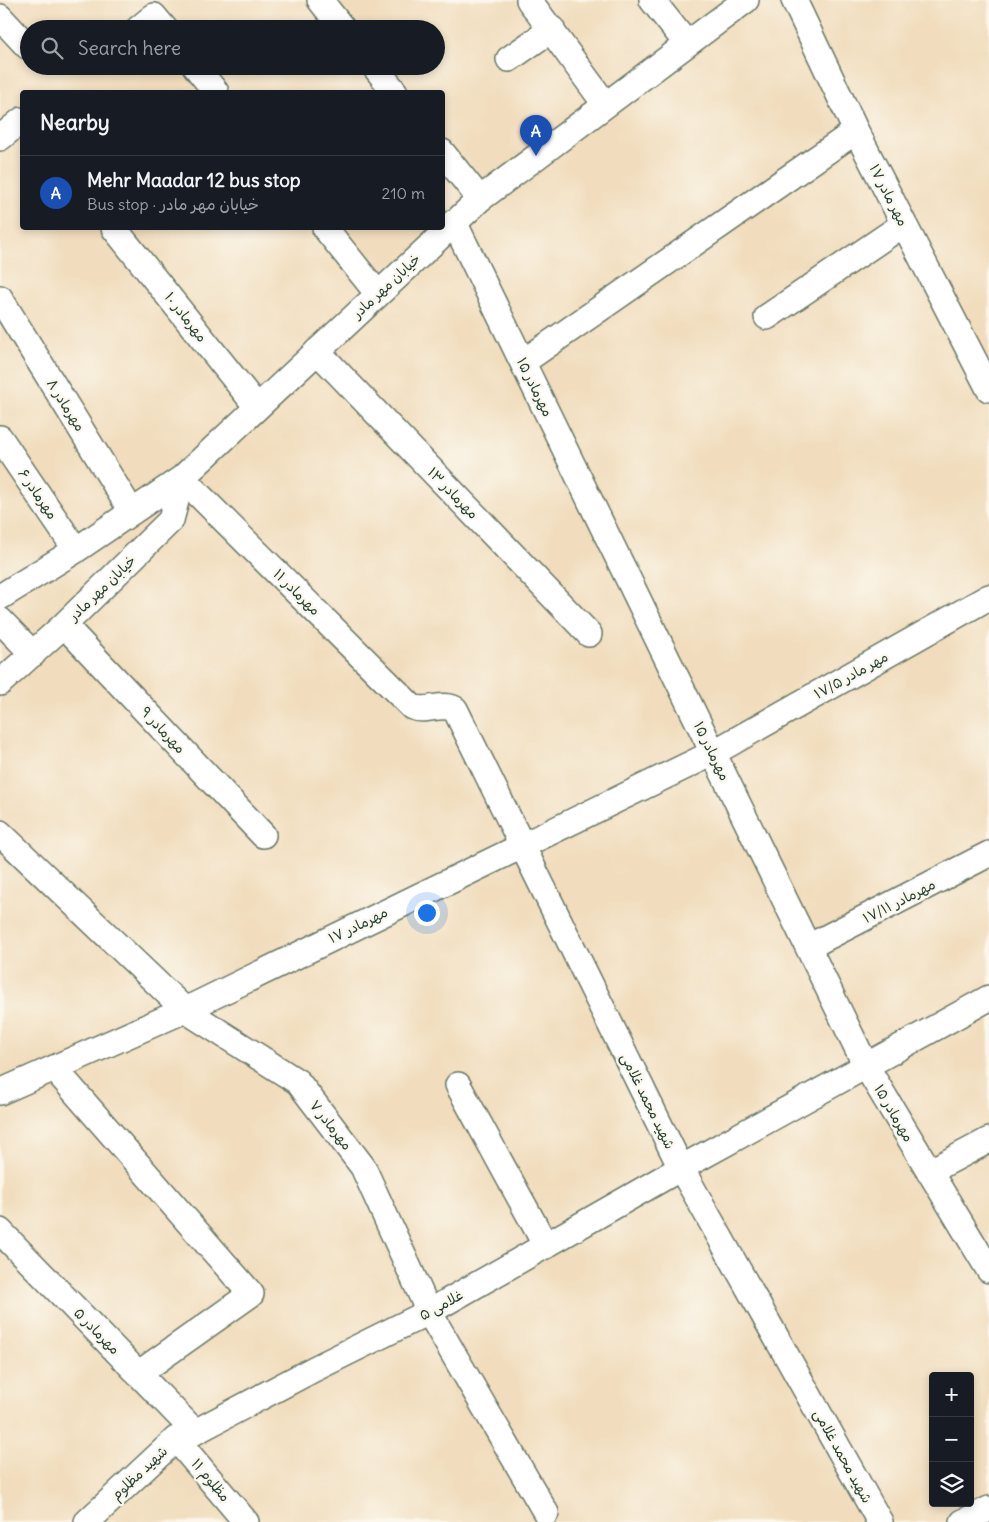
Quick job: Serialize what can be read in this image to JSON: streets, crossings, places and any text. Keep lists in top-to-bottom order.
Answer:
{
  "streets": {
    "street": [
      "مهر مادر ۱۷",
      "خیابان مهر مادر",
      "مهرمادر ۱۰",
      "مهرمادر ۱۵",
      "مهرمادر ۸",
      "مهرمادر ۱۳",
      "مهرمادر ۶",
      "مهرمادر ۱۱",
      "مهر مادر ۱۷/۵",
      "مهرمادر ۹",
      "مهرمادر ۱۷/۱۱",
      "مهرمادر ۱۷",
      "شهید محمد غلامی",
      "مهرمادر ۷",
      "غلامی ۵",
      "مهرمادر ۵",
      "شهید مظلوم",
      "مظلوم ۱۱"
    ]
  },
  "crossings": [
    ["خیابان مهر مادر", "مهرمادر ۱۰"],
    ["خیابان مهر مادر", "مهرمادر ۱۵"],
    ["خیابان مهر مادر", "مهرمادر ۸"],
    ["خیابان مهر مادر", "مهرمادر ۱۳"],
    ["خیابان مهر مادر", "مهرمادر ۶"],
    ["خیابان مهر مادر", "مهرمادر ۱۱"],
    ["خیابان مهر مادر", "مهرمادر ۹"],
    ["مهرمادر ۱۵", "مهر مادر ۱۷/۵"],
    ["مهرمادر ۱۵", "مهرمادر ۱۷/۱۱"],
    ["مهرمادر ۱۵", "مهرمادر ۱۷"],
    ["مهرمادر ۱۵", "غلامی ۵"],
    ["مهرمادر ۱۱", "شهید محمد غلامی"],
    ["مهر مادر ۱۷/۵", "مهرمادر ۱۷"],
    ["مهرمادر ۱۷", "شهید محمد غلامی"],
    ["مهرمادر ۱۷", "مهرمادر ۷"],
    ["شهید محمد غلامی", "غلامی ۵"],
    ["مهرمادر ۷", "غلامی ۵"],
    ["غلامی ۵", "مهرمادر ۵"],
    ["غلامی ۵", "شهید مظلوم"],
    ["غلامی ۵", "مظلوم ۱۱"],
    ["مهرمادر ۵", "شهید مظلوم"],
    ["مهرمادر ۵", "مظلوم ۱۱"],
    ["شهید مظلوم", "مظلوم ۱۱"]
  ],
  "page": {
    "search": "Search here",
    "heading": "Nearby",
    "pins": "A",
    "list": [
      {
        "mark": "A",
        "name": "Mehr Maadar 12 bus stop",
        "note": "Bus stop · خیابان مهر مادر",
        "value": "210 m"
      }
    ],
    "map_buttons": ["+", "−"]
  }
}
